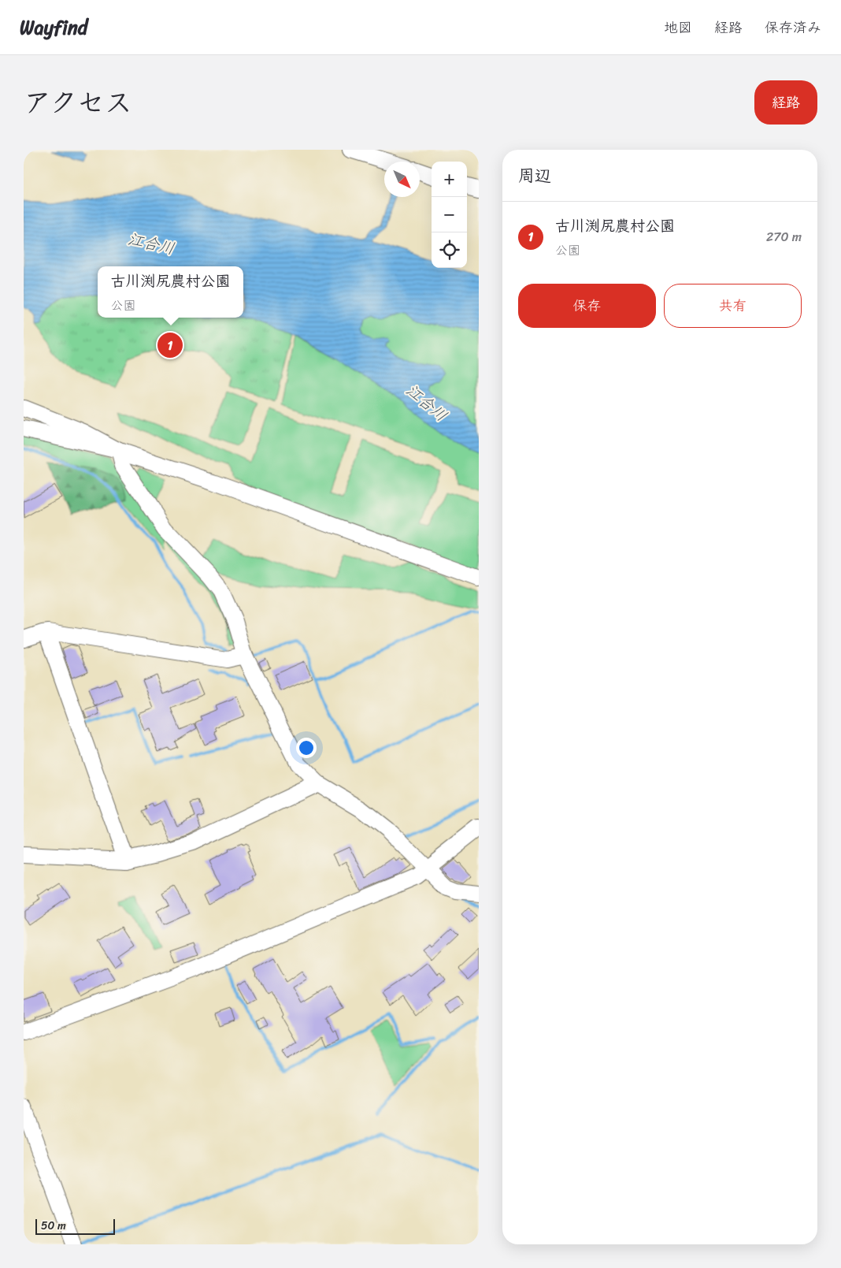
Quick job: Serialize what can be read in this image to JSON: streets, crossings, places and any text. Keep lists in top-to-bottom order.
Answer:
{
  "water": ["江合川"],
  "scale_bar": "50 m",
  "north": "bottom right",
  "page": {
    "header": "Wayfind",
    "nav": ["地図", "経路", "保存済み"],
    "title": "アクセス",
    "buttons": [
      "経路",
      ["保存", "共有"]
    ],
    "heading": "周辺",
    "map_buttons": ["+", "−"],
    "list": [
      {
        "mark": "1",
        "name": "古川渕尻農村公園",
        "note": "公園",
        "value": "270 m"
      }
    ],
    "popup": ["古川渕尻農村公園", "公園"],
    "pins": "1",
    "scale": "50 m"
  }
}
